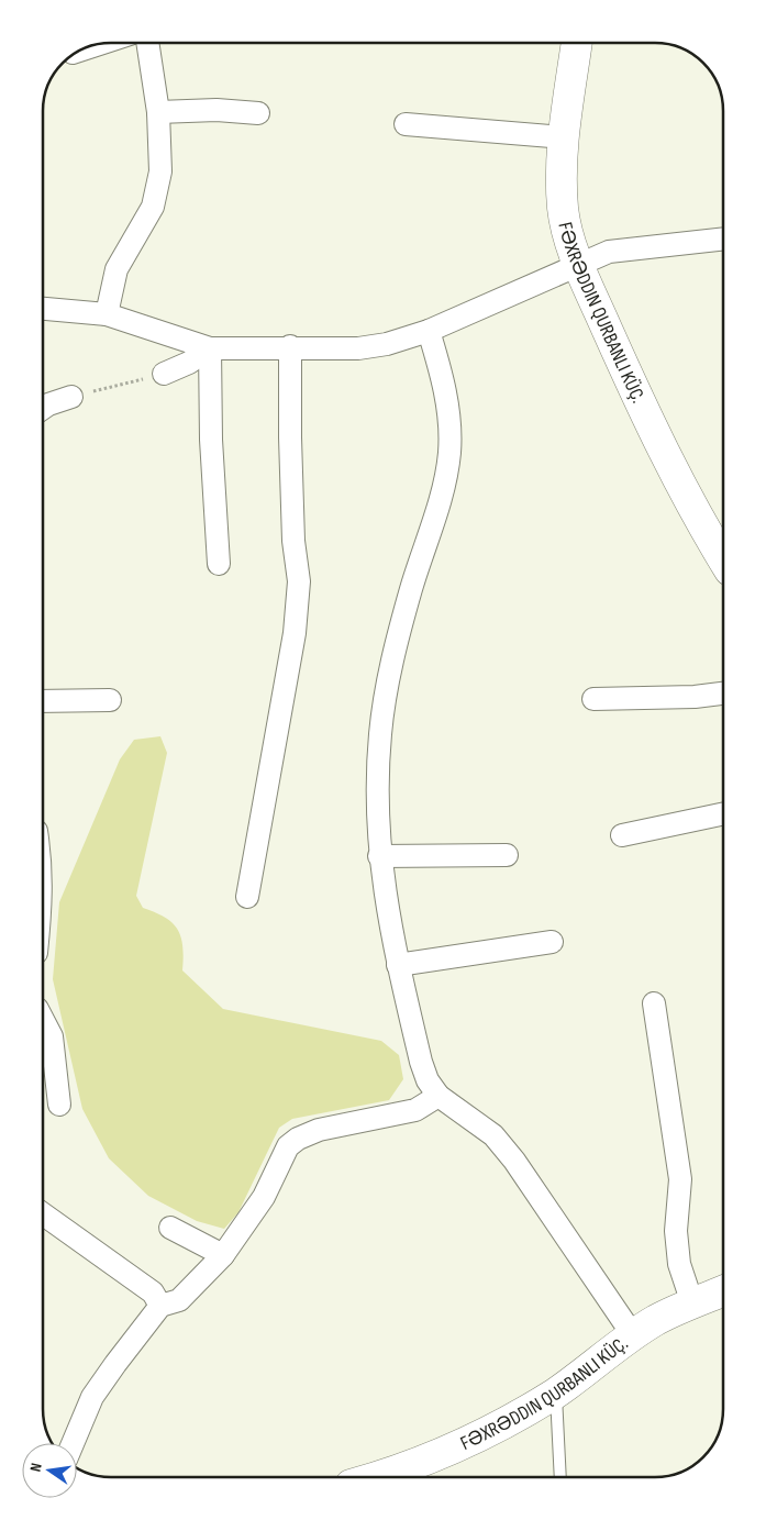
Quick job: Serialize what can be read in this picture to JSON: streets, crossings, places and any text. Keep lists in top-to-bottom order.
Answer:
{
  "north": "left"
}
